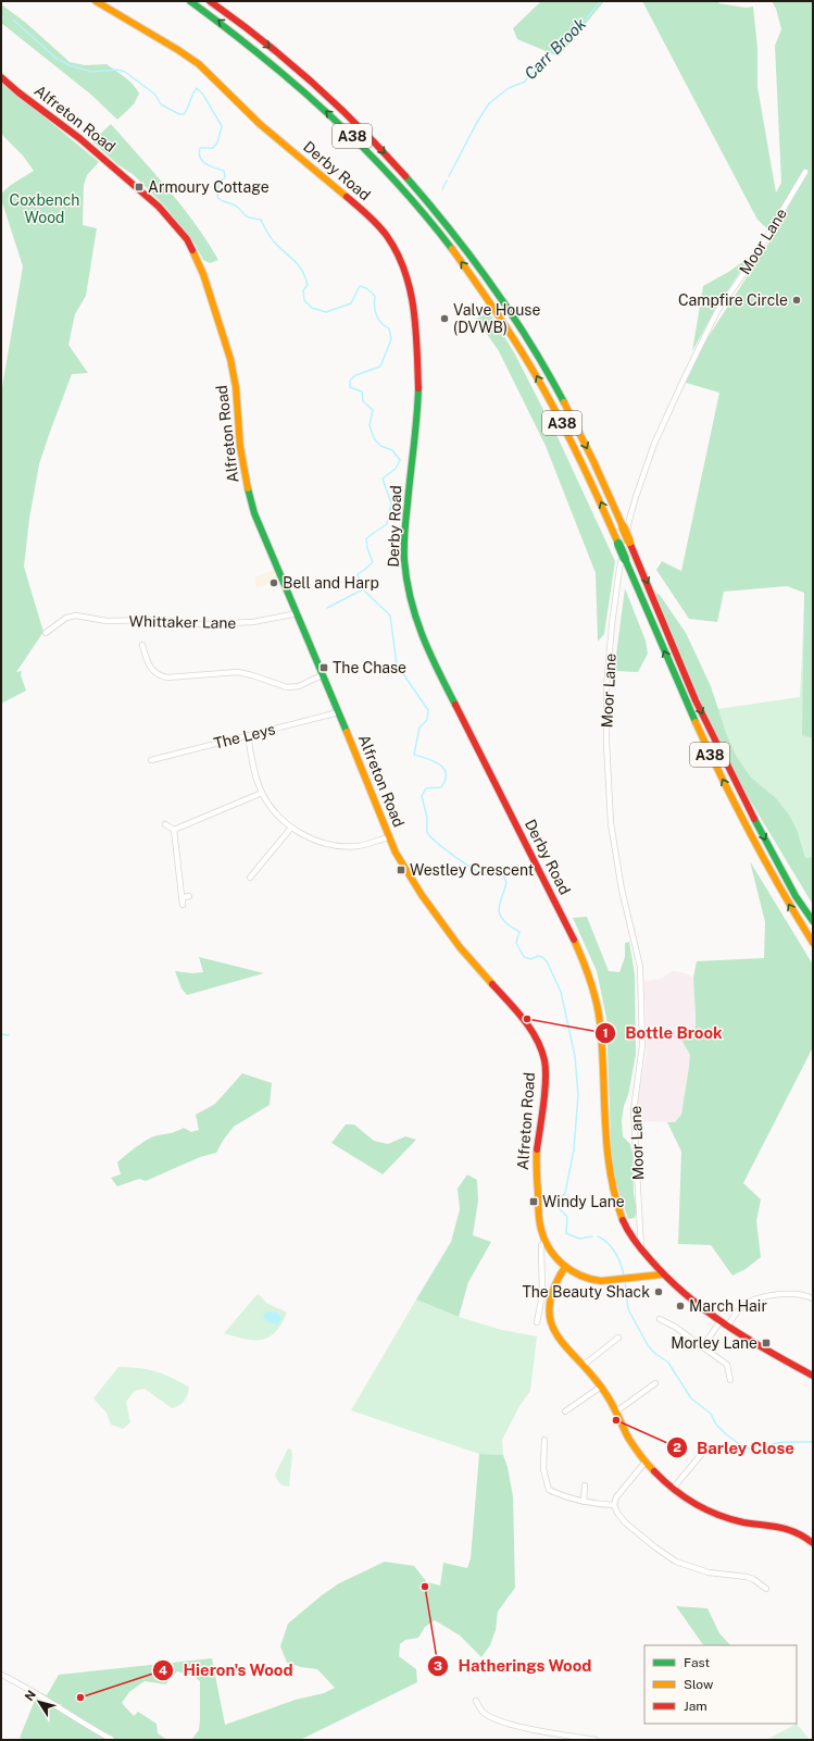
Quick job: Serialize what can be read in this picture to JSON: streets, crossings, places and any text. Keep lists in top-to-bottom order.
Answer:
{
  "streets": {
    "main road": ["Alfreton Road", "A38", "Derby Road"],
    "street": ["Moor Lane", "Whittaker Lane", "The Leys"]
  },
  "crossings": [
    ["Alfreton Road", "Derby Road"],
    ["Alfreton Road", "Whittaker Lane"],
    ["Alfreton Road", "The Leys"],
    ["Derby Road", "Moor Lane"]
  ],
  "water": ["Carr Brook"],
  "parks": ["Coxbench Wood"],
  "places": {
    "transit": [
      "Armoury Cottage",
      "The Chase",
      "Westley Crescent",
      "Windy Lane",
      "Morley Lane"
    ],
    "other": [
      "Campfire Circle",
      "Valve House (DVWB)",
      "Bell and Harp",
      "Bottle Brook",
      "The Beauty Shack",
      "March Hair",
      "Barley Close",
      "Hatherings Wood",
      "Hieron's Wood"
    ]
  },
  "legend": ["Fast", "Slow", "Jam"],
  "north": "top left"
}
